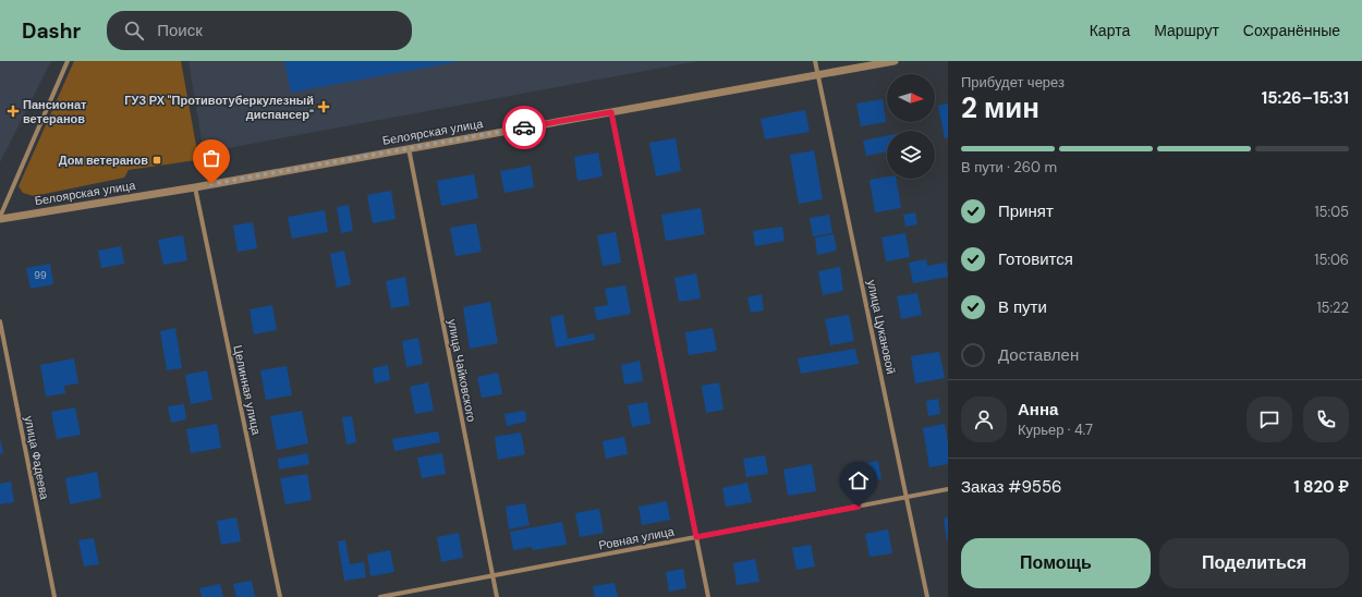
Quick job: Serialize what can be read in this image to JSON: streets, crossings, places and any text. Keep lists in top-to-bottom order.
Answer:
{
  "streets": {
    "street": [
      "Белоярская улица",
      "улица Цукановой",
      "улица Чайковского",
      "Целинная улица",
      "улица Фадеева",
      "Ровная улица"
    ]
  },
  "crossings": [
    ["Белоярская улица", "улица Цукановой"],
    ["Белоярская улица", "улица Чайковского"],
    ["Белоярская улица", "Целинная улица"],
    ["улица Цукановой", "Ровная улица"],
    ["улица Чайковского", "Ровная улица"]
  ],
  "places": {
    "health": ["ГУЗ РХ \"Противотуберкулезный диспансер\"", "Пансионат ветеранов"],
    "transit": ["Дом ветеранов"]
  },
  "house_numbers": ["99"],
  "north": "right",
  "page": {
    "header": "Dashr",
    "search": "Поиск",
    "nav": ["Карта", "Маршрут", "Сохранённые"],
    "heading": ["2 мин", "Прибудет через", "15:26–15:31"],
    "panel": [
      "Анна",
      "Курьер · 4.7",
      "Заказ #9556",
      "1 820 ₽"
    ],
    "bar": "В пути · 260 m",
    "list": [
      ["Принят", "15:05"],
      ["Готовится", "15:06"],
      ["В пути", "15:22"],
      "Доставлен"
    ],
    "buttons": ["Помощь", "Поделиться"]
  }
}
